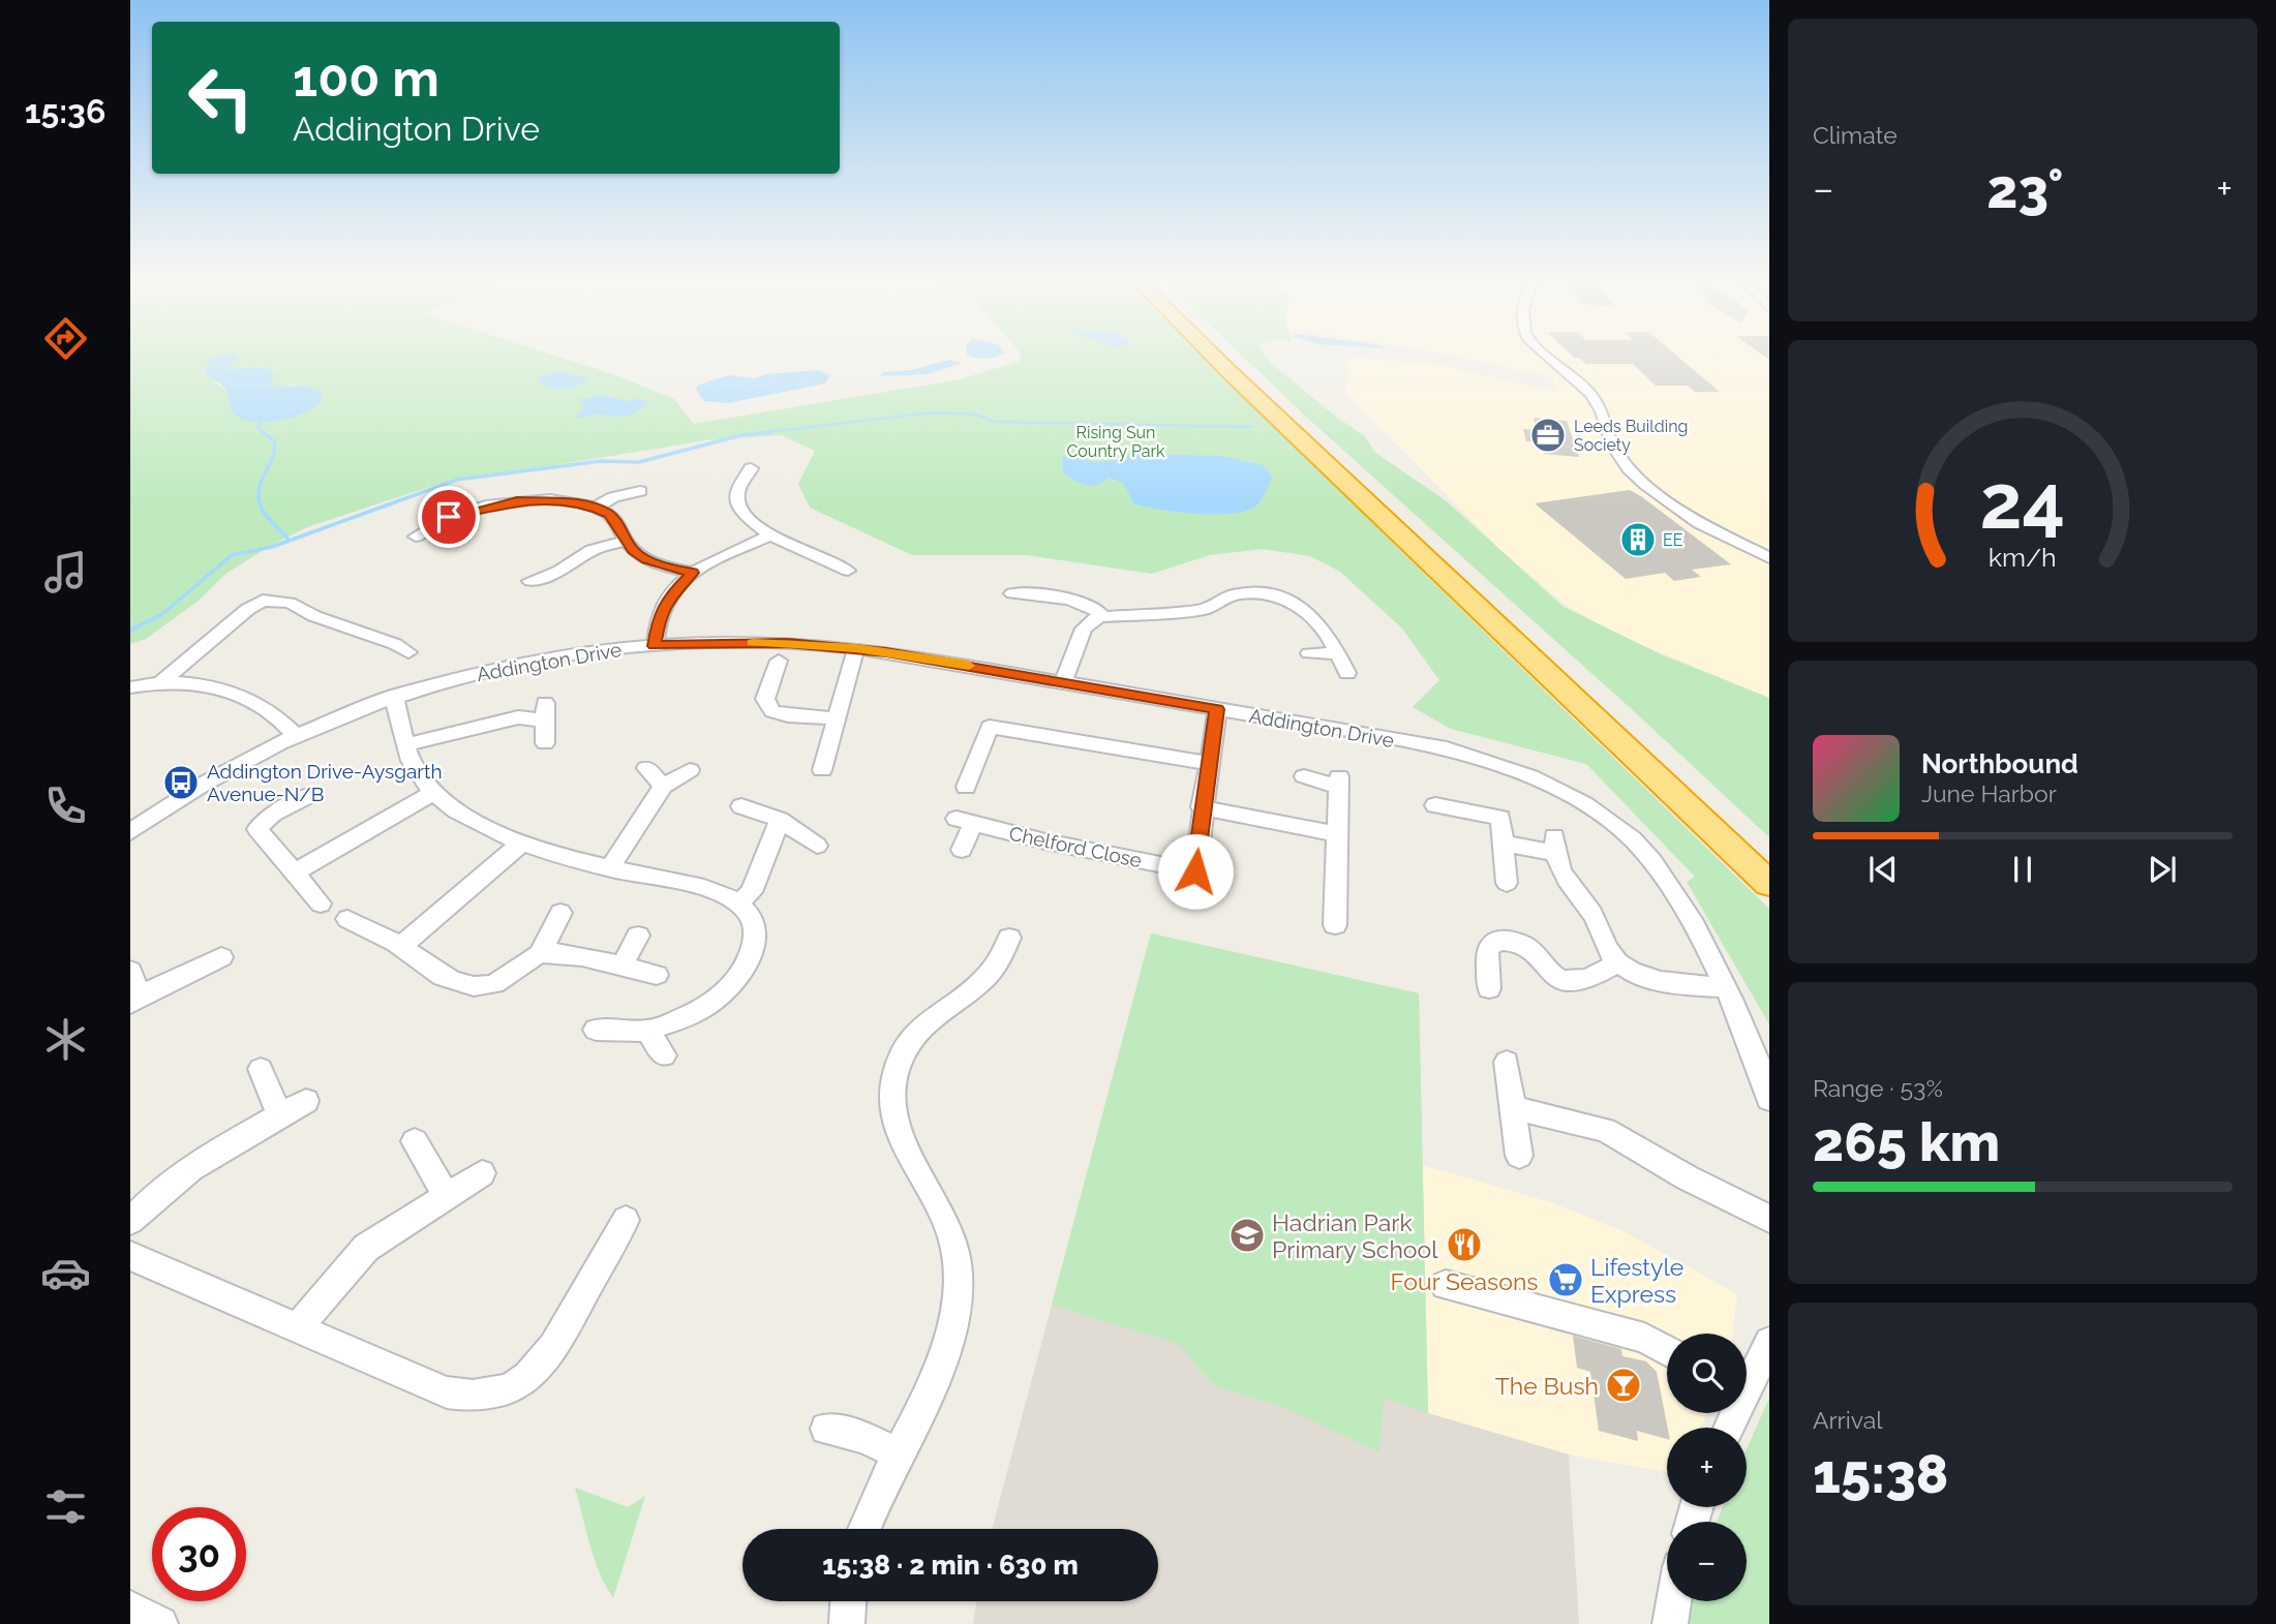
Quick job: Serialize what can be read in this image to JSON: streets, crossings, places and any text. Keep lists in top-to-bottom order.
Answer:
{
  "streets": {
    "street": ["Addington Drive", "Chelford Close"]
  },
  "crossings": [
    ["Addington Drive", "Chelford Close"]
  ],
  "parks": ["Rising Sun Country Park"],
  "places": {
    "office": ["Leeds Building Society"],
    "building": ["EE"],
    "bus stop": ["Addington Drive-Aysgarth Avenue-N/B"],
    "school or university": ["Hadrian Park Primary School"],
    "restaurant": ["Four Seasons"],
    "supermarket": ["Lifestyle Express"],
    "bar": ["The Bush"]
  },
  "page": {
    "tabs": "15:36",
    "tile": [
      "Climate",
      ["Range · 53%", "265 km"],
      ["Arrival", "15:38"]
    ],
    "turn": ["100 m", "Addington Drive"],
    "heat": ["−", "23°", "+"],
    "song": ["Northbound", "June Harbor"],
    "map_buttons": ["+", "−"],
    "limit": "30",
    "trip": "15:38 · 2 min · 630 m",
    "gauge": ["24", "km/h"]
  }
}
